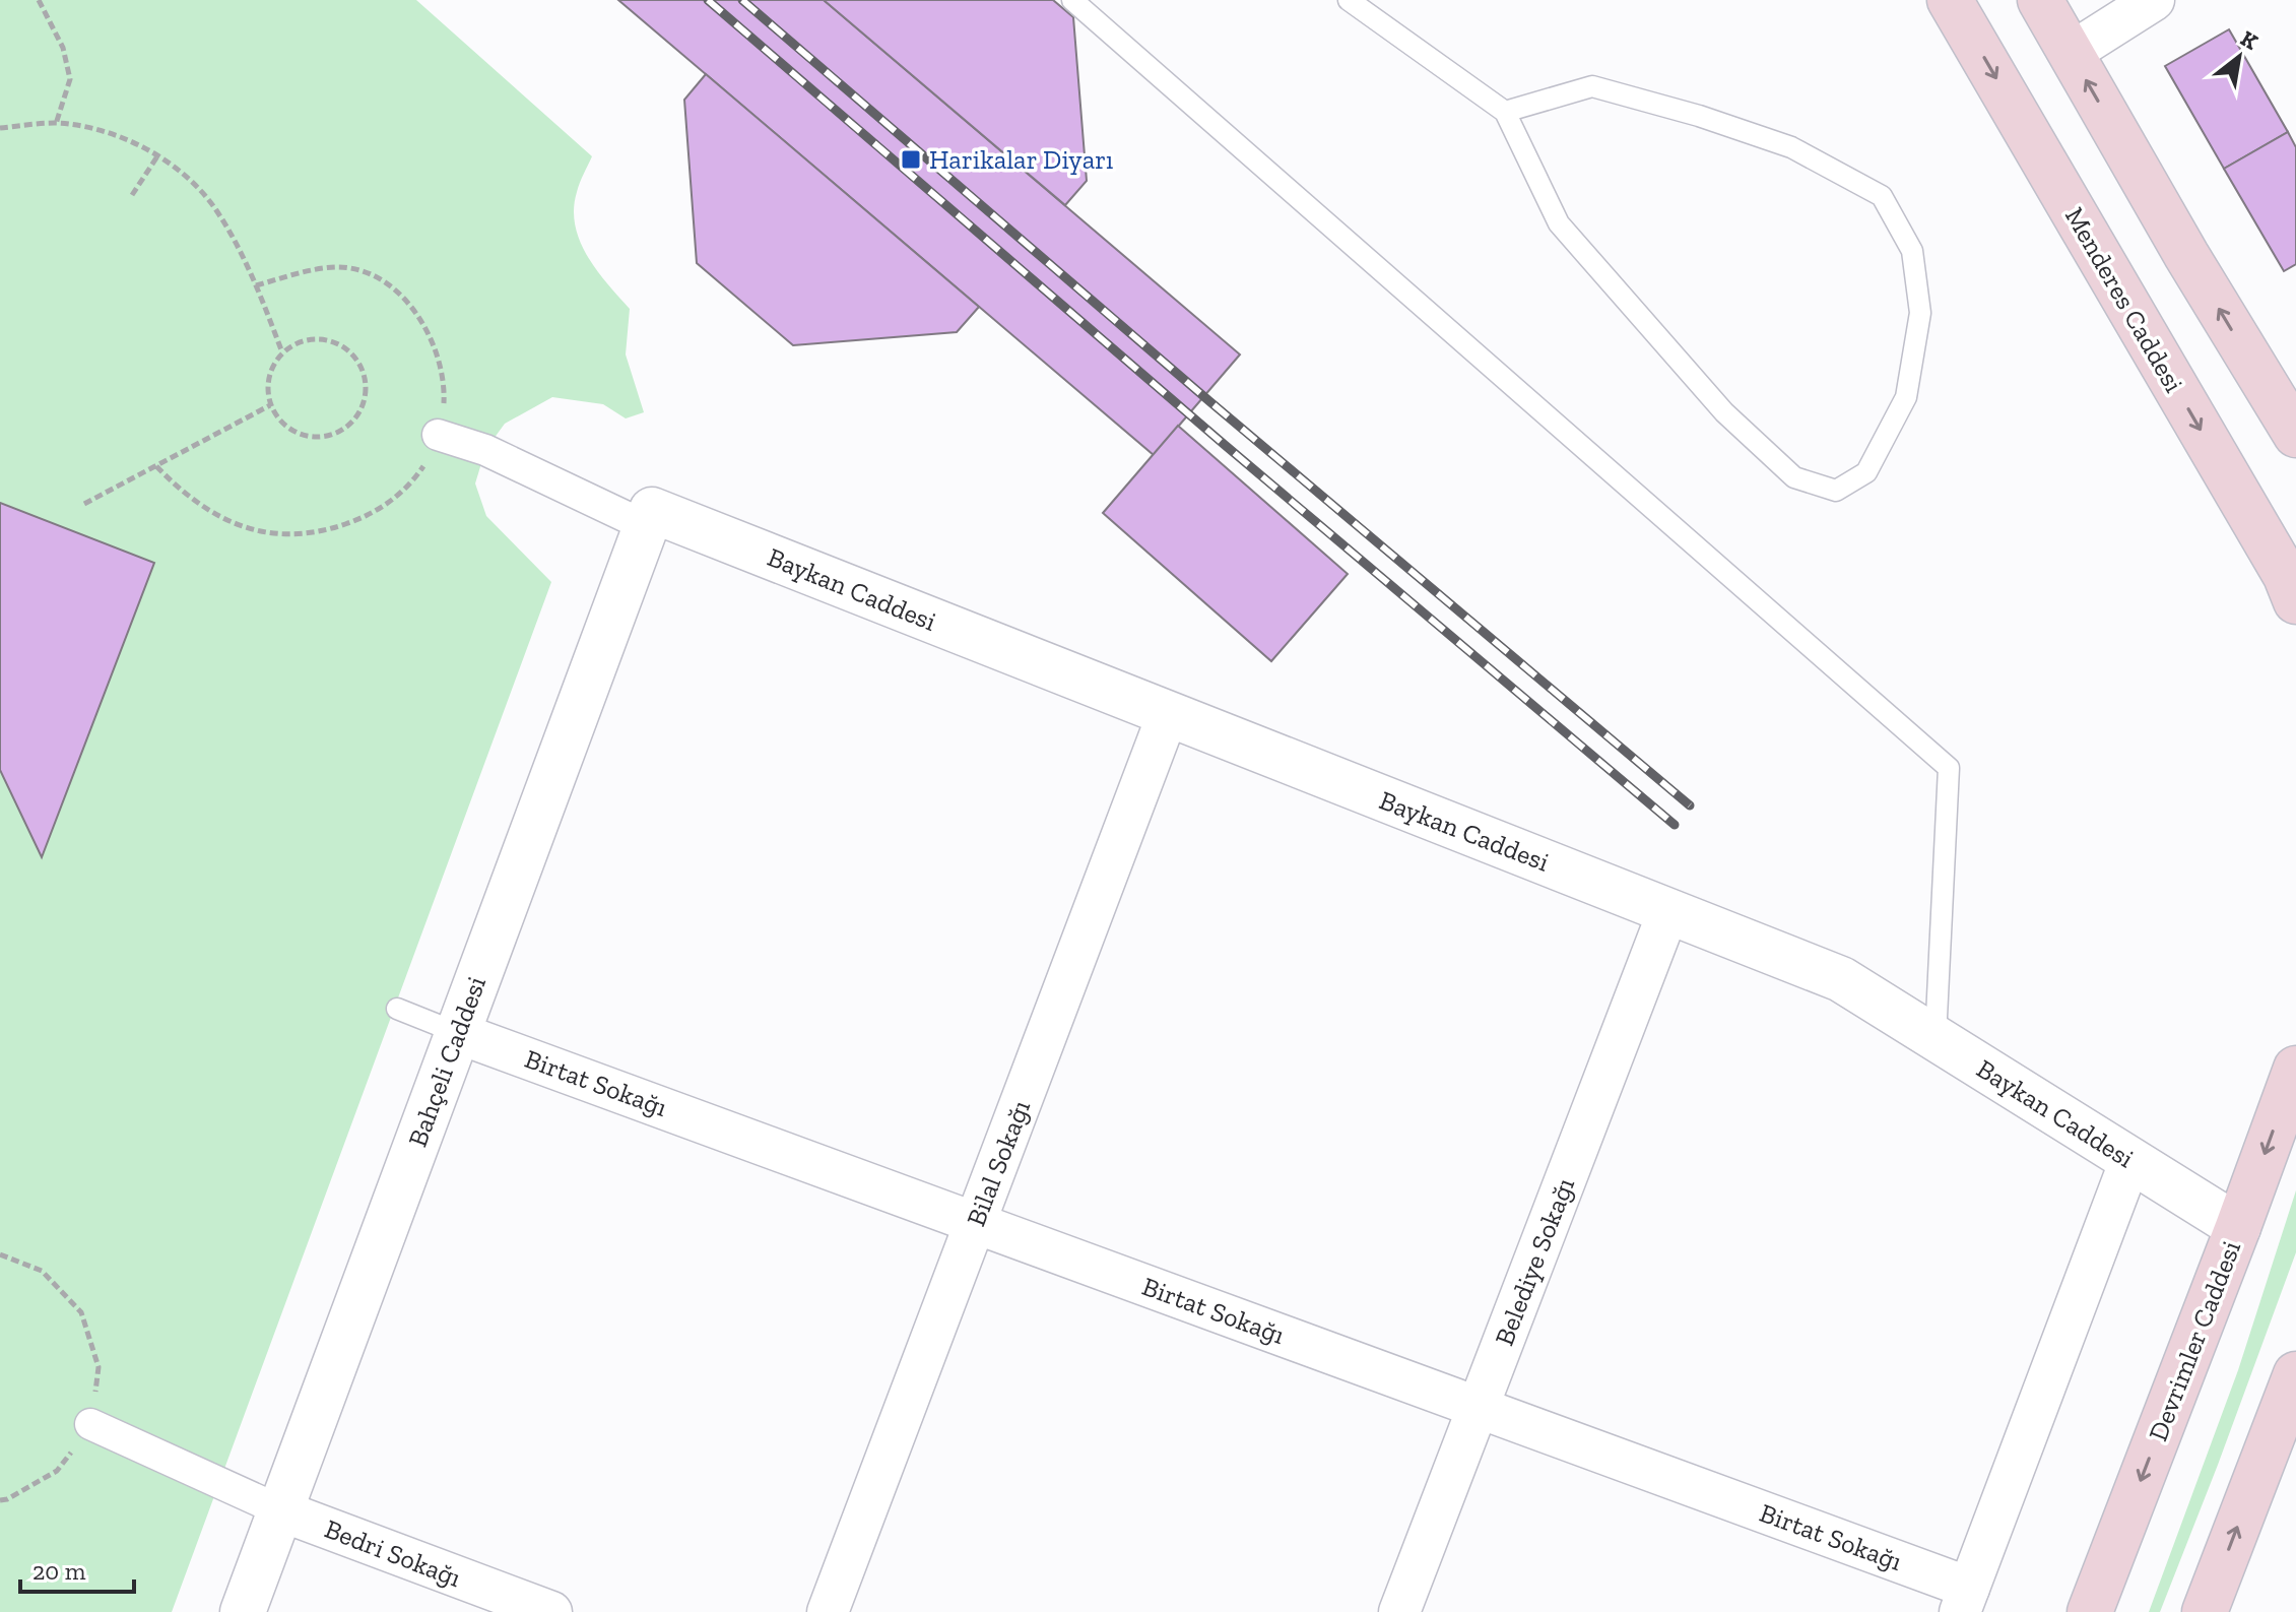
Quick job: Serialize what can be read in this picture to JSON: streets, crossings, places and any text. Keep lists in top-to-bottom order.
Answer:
{
  "streets": {
    "main road": ["Menderes Caddesi", "Devrimler Caddesi"],
    "street": [
      "Baykan Caddesi",
      "Bahçeli Caddesi",
      "Birtat Sokağı",
      "Bilal Sokağı",
      "Belediye Sokağı",
      "Bedri Sokağı"
    ]
  },
  "crossings": [
    ["Baykan Caddesi", "Bahçeli Caddesi"],
    ["Baykan Caddesi", "Bilal Sokağı"],
    ["Baykan Caddesi", "Belediye Sokağı"],
    ["Baykan Caddesi", "Devrimler Caddesi"],
    ["Bahçeli Caddesi", "Birtat Sokağı"],
    ["Bahçeli Caddesi", "Bedri Sokağı"],
    ["Birtat Sokağı", "Bilal Sokağı"],
    ["Birtat Sokağı", "Belediye Sokağı"]
  ],
  "places": {
    "transit": ["Harikalar Diyarı"]
  },
  "scale_bar": "20 m",
  "north": "top right"
}
